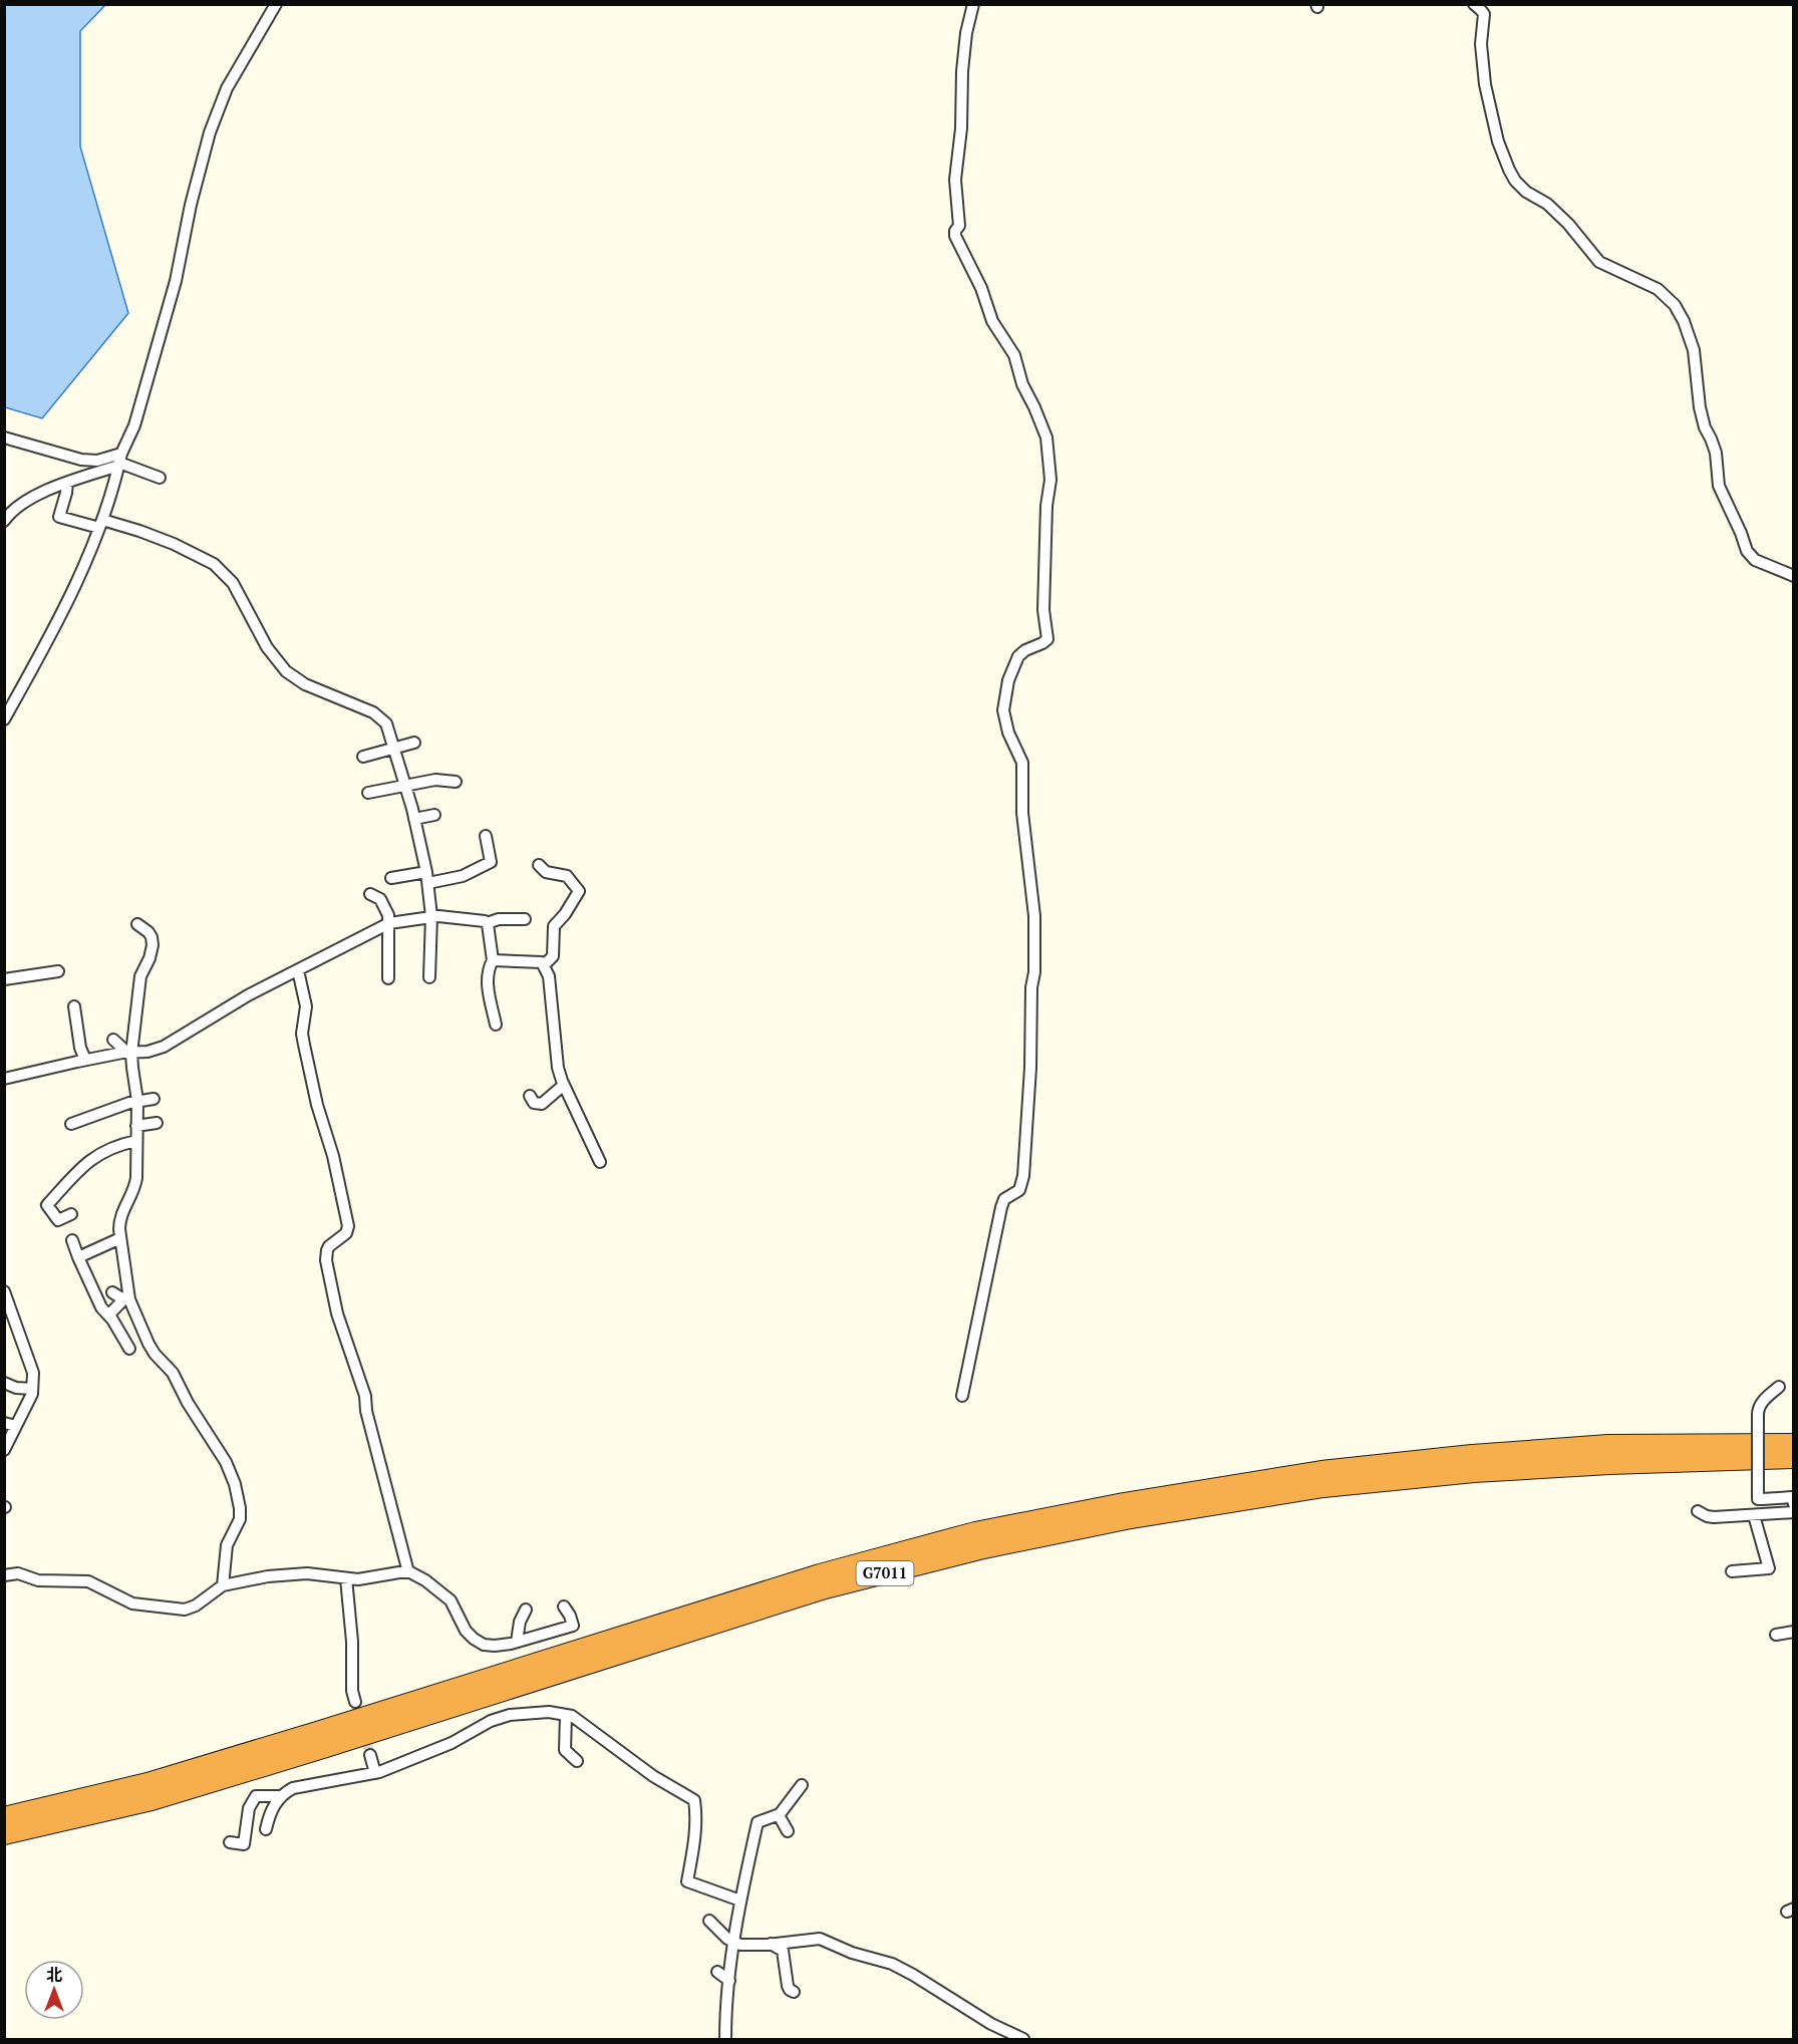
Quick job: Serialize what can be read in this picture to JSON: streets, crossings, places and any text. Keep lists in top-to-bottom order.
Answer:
{
  "streets": {
    "highway": ["G7011"]
  },
  "north": "top"
}
